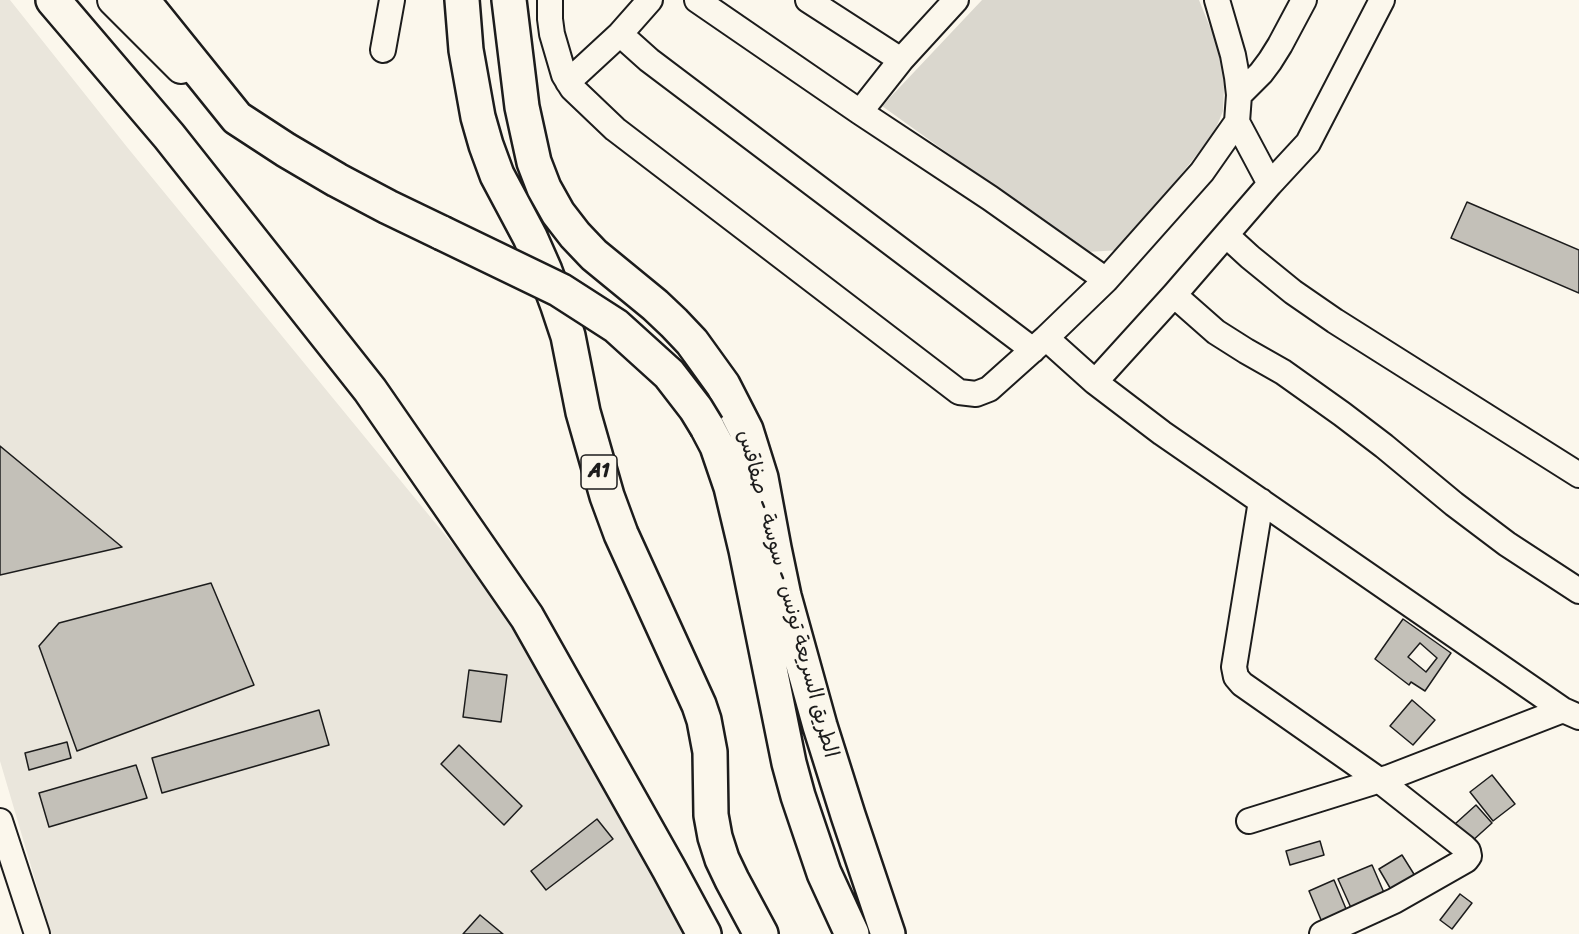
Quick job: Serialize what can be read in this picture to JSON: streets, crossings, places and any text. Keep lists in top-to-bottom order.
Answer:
{
  "streets": {
    "highway": ["A1"]
  }
}
